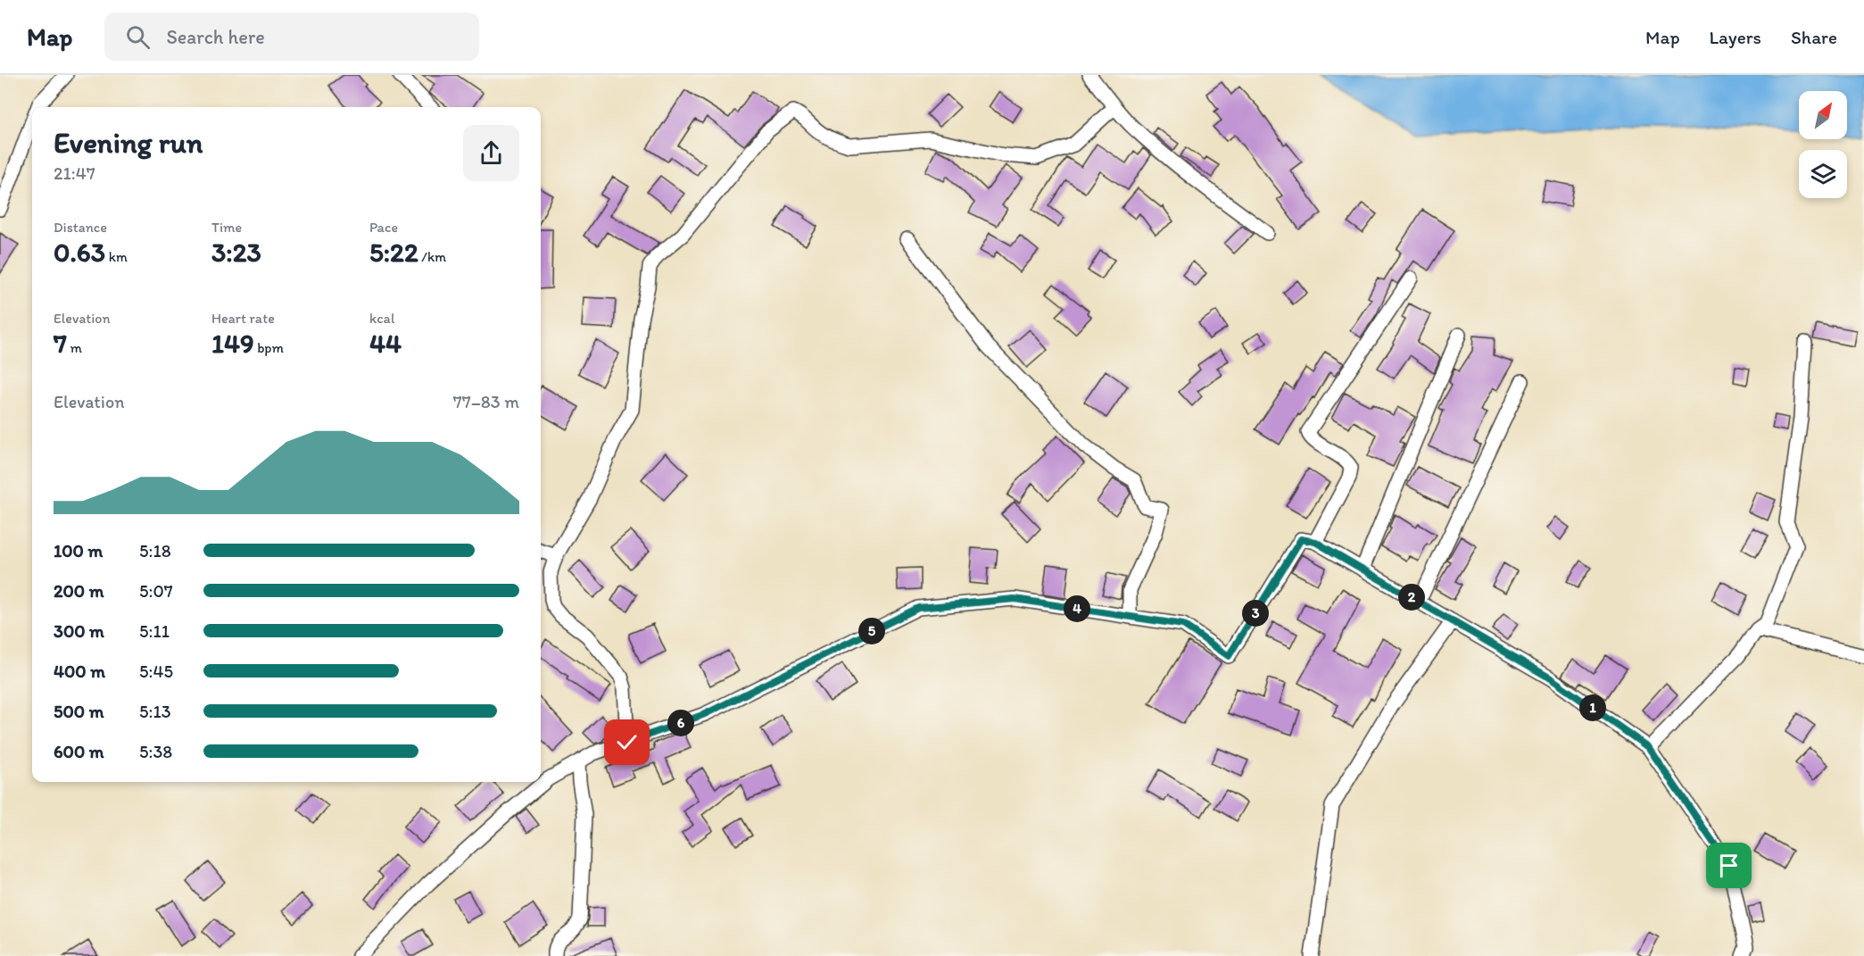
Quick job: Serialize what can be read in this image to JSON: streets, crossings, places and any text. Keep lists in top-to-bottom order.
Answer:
{
  "north": "top right",
  "page": {
    "header": "Map",
    "search": "Search here",
    "nav": ["Map", "Layers", "Share"],
    "heading": ["Evening run", "21:47"],
    "stats": [
      ["Distance", "0.63 km"],
      ["Time", "3:23"],
      ["Pace", "5:22 /km"],
      ["Elevation", "7 m"],
      ["Heart rate", "149 bpm"],
      ["kcal", "44"]
    ],
    "chart": ["Elevation", "77–83 m"],
    "list": [
      {
        "name": "100 m",
        "note": "5:18"
      },
      {
        "name": "200 m",
        "note": "5:07"
      },
      {
        "name": "300 m",
        "note": "5:11"
      },
      {
        "name": "400 m",
        "note": "5:45"
      },
      {
        "name": "500 m",
        "note": "5:13"
      },
      {
        "name": "600 m",
        "note": "5:38"
      }
    ],
    "pins": [
      "2",
      "4",
      "3",
      "5",
      "1",
      "6"
    ]
  }
}
